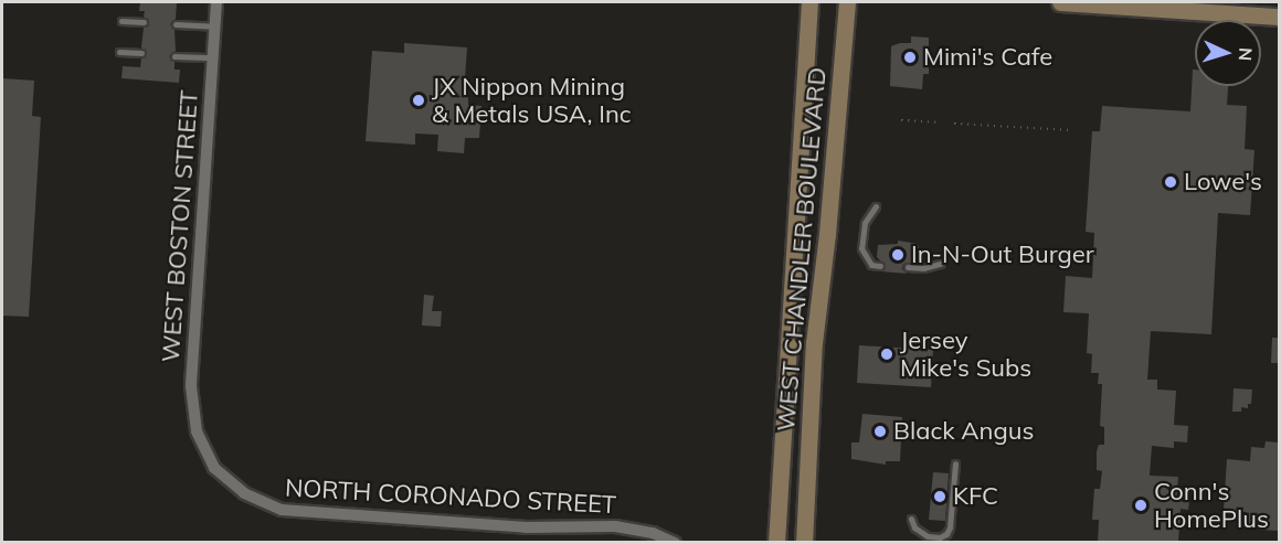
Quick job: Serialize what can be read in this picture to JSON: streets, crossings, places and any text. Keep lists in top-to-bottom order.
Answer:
{
  "streets": {
    "main road": ["WEST CHANDLER BOULEVARD"],
    "street": ["WEST BOSTON STREET", "NORTH CORONADO STREET"]
  },
  "crossings": [
    ["WEST BOSTON STREET", "NORTH CORONADO STREET"]
  ],
  "places": [
    "Mimi's Cafe",
    "JX Nippon Mining & Metals USA, Inc",
    "Lowe's",
    "In-N-Out Burger",
    "Jersey Mike's Subs",
    "Black Angus",
    "KFC",
    "Conn's HomePlus"
  ],
  "north": "right"
}
